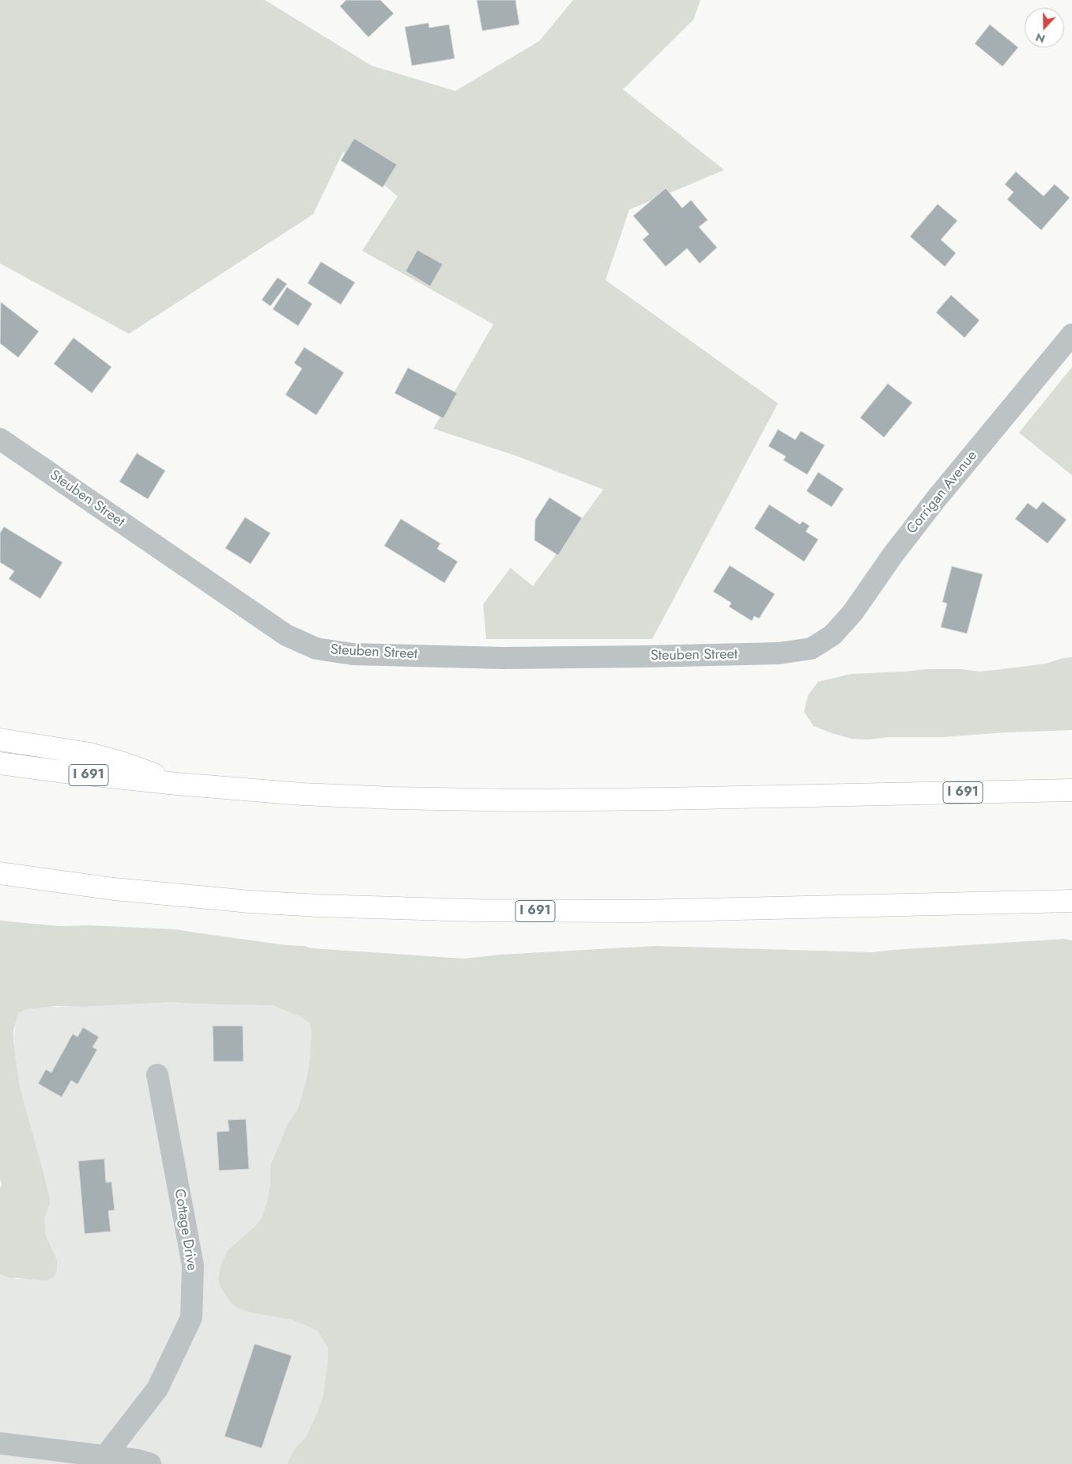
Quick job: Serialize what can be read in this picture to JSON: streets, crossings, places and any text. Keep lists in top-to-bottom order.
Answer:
{
  "streets": {
    "highway": ["I 691"],
    "street": ["Corrigan Avenue", "Steuben Street", "Cottage Drive"]
  },
  "crossings": [
    ["Corrigan Avenue", "Steuben Street"]
  ],
  "north": "bottom"
}
